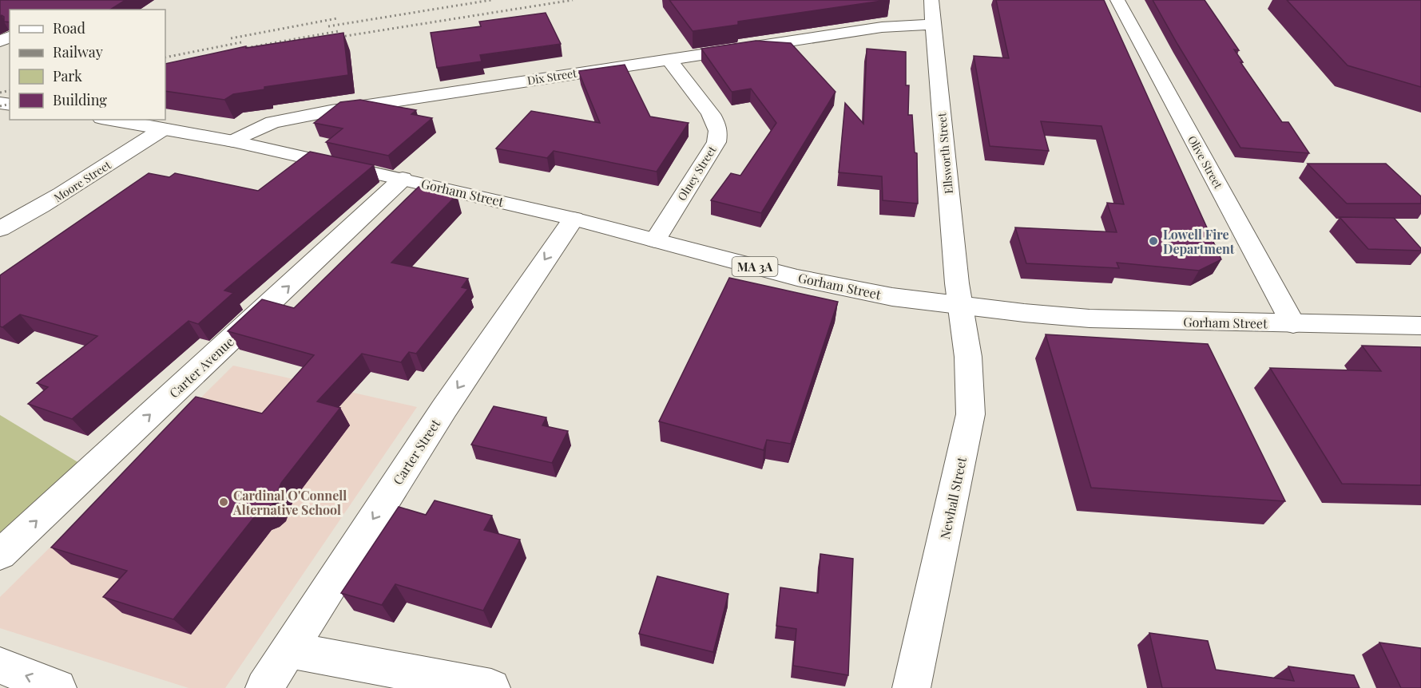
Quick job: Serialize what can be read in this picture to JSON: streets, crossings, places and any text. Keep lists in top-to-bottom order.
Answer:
{
  "streets": {
    "street": [
      "Dix Street",
      "Ellsworth Street",
      "Olive Street",
      "Olney Street",
      "Moore Street",
      "Gorham Street",
      "MA 3A",
      "Carter Avenue",
      "Carter Street",
      "Newhall Street"
    ]
  },
  "crossings": [
    ["Dix Street", "Ellsworth Street"],
    ["Dix Street", "Olney Street"],
    ["Dix Street", "Gorham Street"],
    ["Ellsworth Street", "Gorham Street"],
    ["Ellsworth Street", "Newhall Street"],
    ["Olive Street", "Gorham Street"],
    ["Olney Street", "Gorham Street"],
    ["Moore Street", "Gorham Street"],
    ["Gorham Street", "Carter Avenue"],
    ["Gorham Street", "Carter Street"],
    ["Gorham Street", "Newhall Street"]
  ],
  "one_way": ["Carter Avenue", "Carter Street"],
  "places": ["Lowell Fire Department", "Cardinal O'Connell Alternative School"],
  "legend": [
    "Road",
    "Railway",
    "Park",
    "Building"
  ]
}
